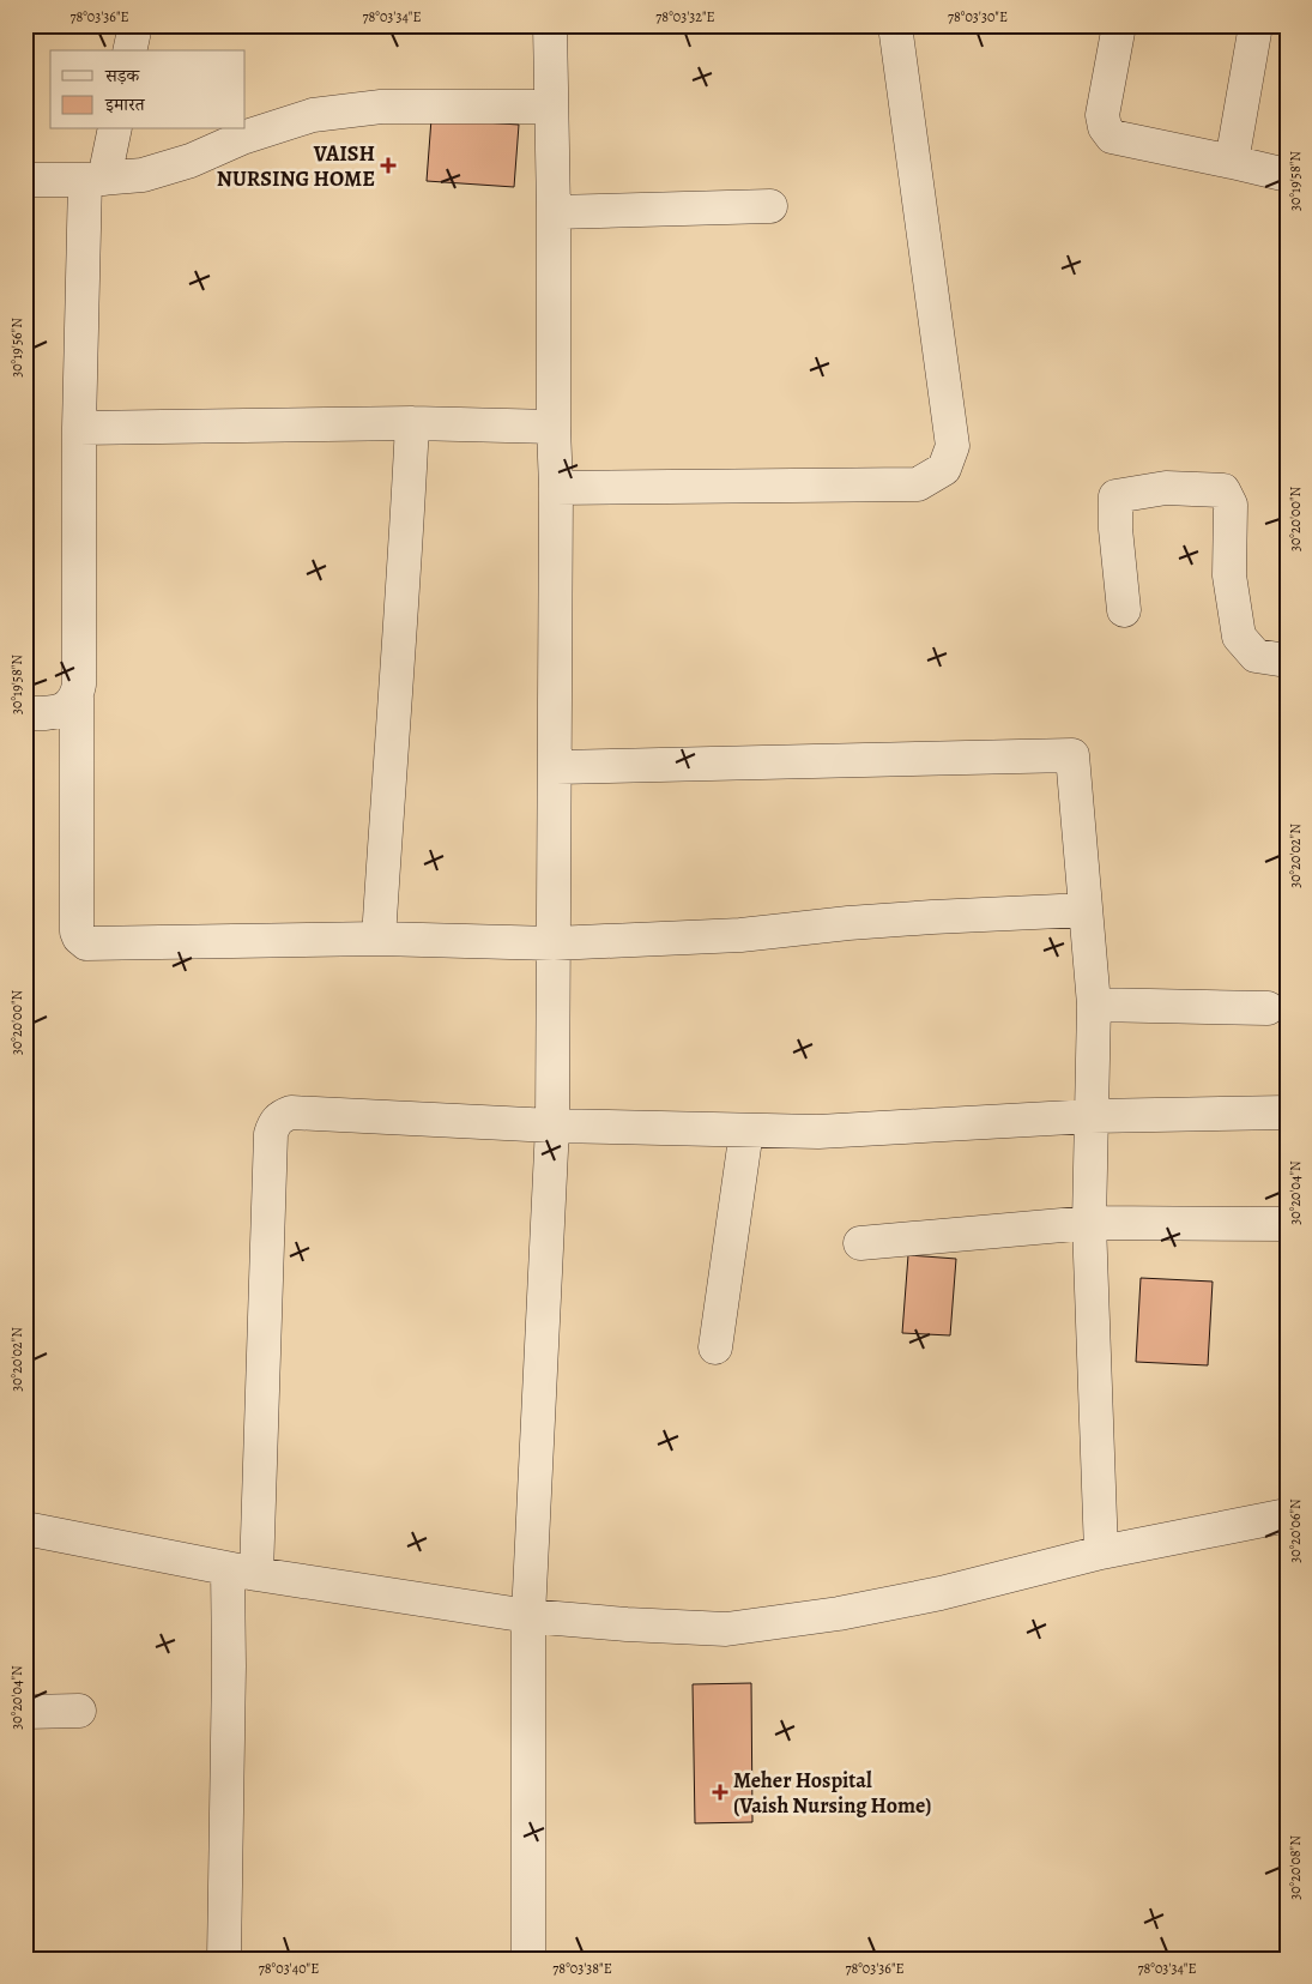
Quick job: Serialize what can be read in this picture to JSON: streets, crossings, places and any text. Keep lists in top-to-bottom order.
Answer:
{
  "places": {
    "health": ["VAISH NURSING HOME", "Meher Hospital (Vaish Nursing Home)"]
  },
  "legend": ["सड़क", "इमारत"],
  "coordinates": [
    "78°03'36\"E",
    "78°03'34\"E",
    "78°03'32\"E",
    "78°03'30\"E",
    "30°19'58\"N",
    "30°19'56\"N",
    "30°20'00\"N",
    "30°20'02\"N",
    "30°20'04\"N",
    "30°20'06\"N",
    "30°20'08\"N",
    "78°03'40\"E",
    "78°03'38\"E"
  ]
}
